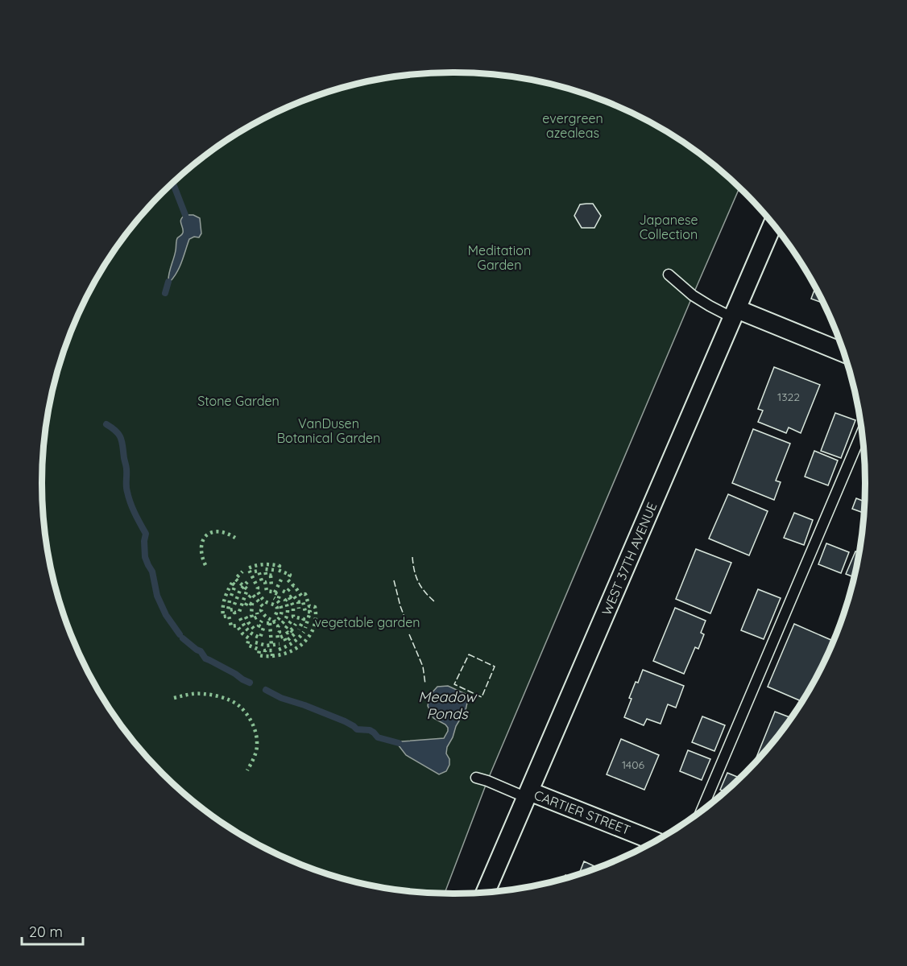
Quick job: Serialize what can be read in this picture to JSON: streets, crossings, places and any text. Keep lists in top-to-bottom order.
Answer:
{
  "streets": {
    "street": ["WEST 37TH AVENUE", "CARTIER STREET"]
  },
  "crossings": [
    ["WEST 37TH AVENUE", "CARTIER STREET"]
  ],
  "water": ["Meadow Ponds"],
  "parks": [
    "evergreen azealeas",
    "Japanese Collection",
    "Meditation Garden",
    "Stone Garden",
    "VanDusen Botanical Garden",
    "vegetable garden"
  ],
  "house_numbers": ["1322", "1406"],
  "scale_bar": "20 m"
}
